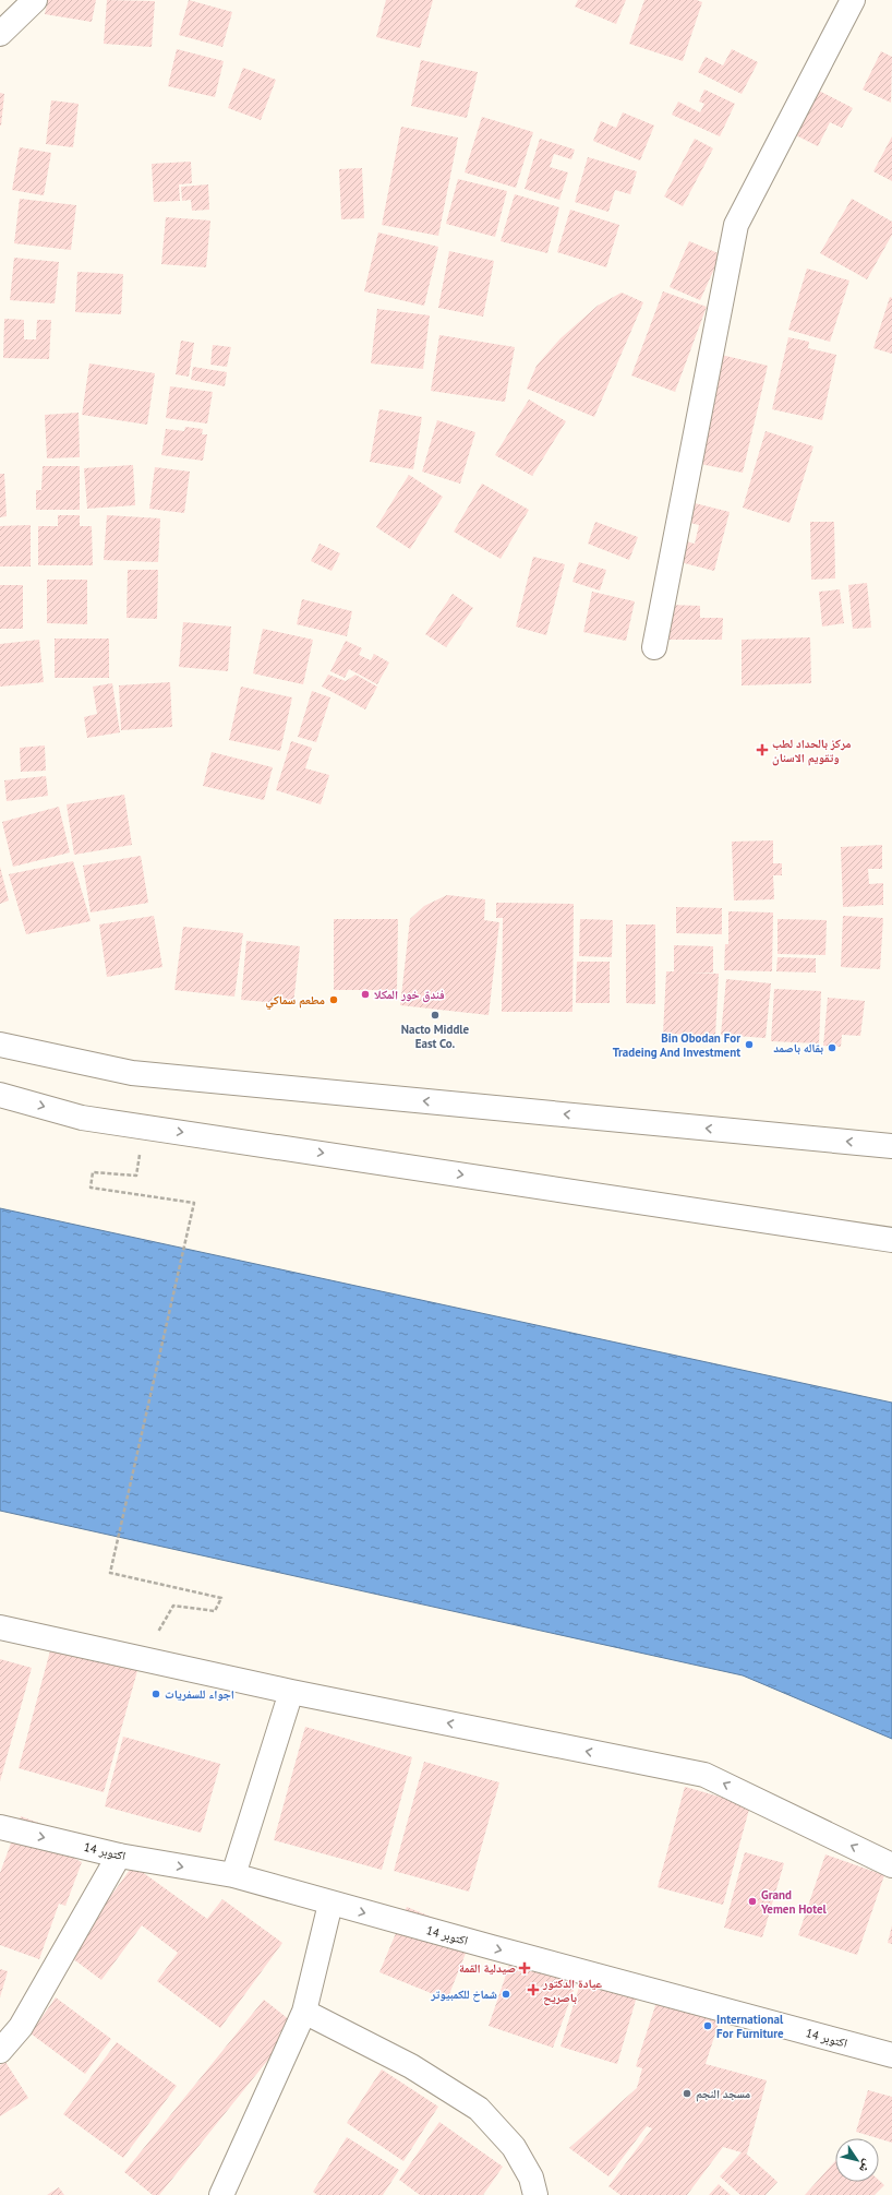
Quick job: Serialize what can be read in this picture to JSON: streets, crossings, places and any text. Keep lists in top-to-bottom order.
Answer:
{
  "streets": {
    "main road": ["14 اكتوبر"]
  },
  "places": {
    "health": ["مركز بالحداد لطب وتقويم الاسنان", "صيدلية القمة", "عيادة الدكتور باصريح"],
    "other": [
      "فندق خور المكلا",
      "مطعم سماكي",
      "Nacto Middle East Co.",
      "Bin Obodan For Tradeing And Investment",
      "بقاله باصمد",
      "اجواء للسفريات",
      "Grand Yemen Hotel",
      "شماخ للكمبيوتر",
      "International For Furniture",
      "مسجد النجم"
    ]
  },
  "north": "bottom right"
}
